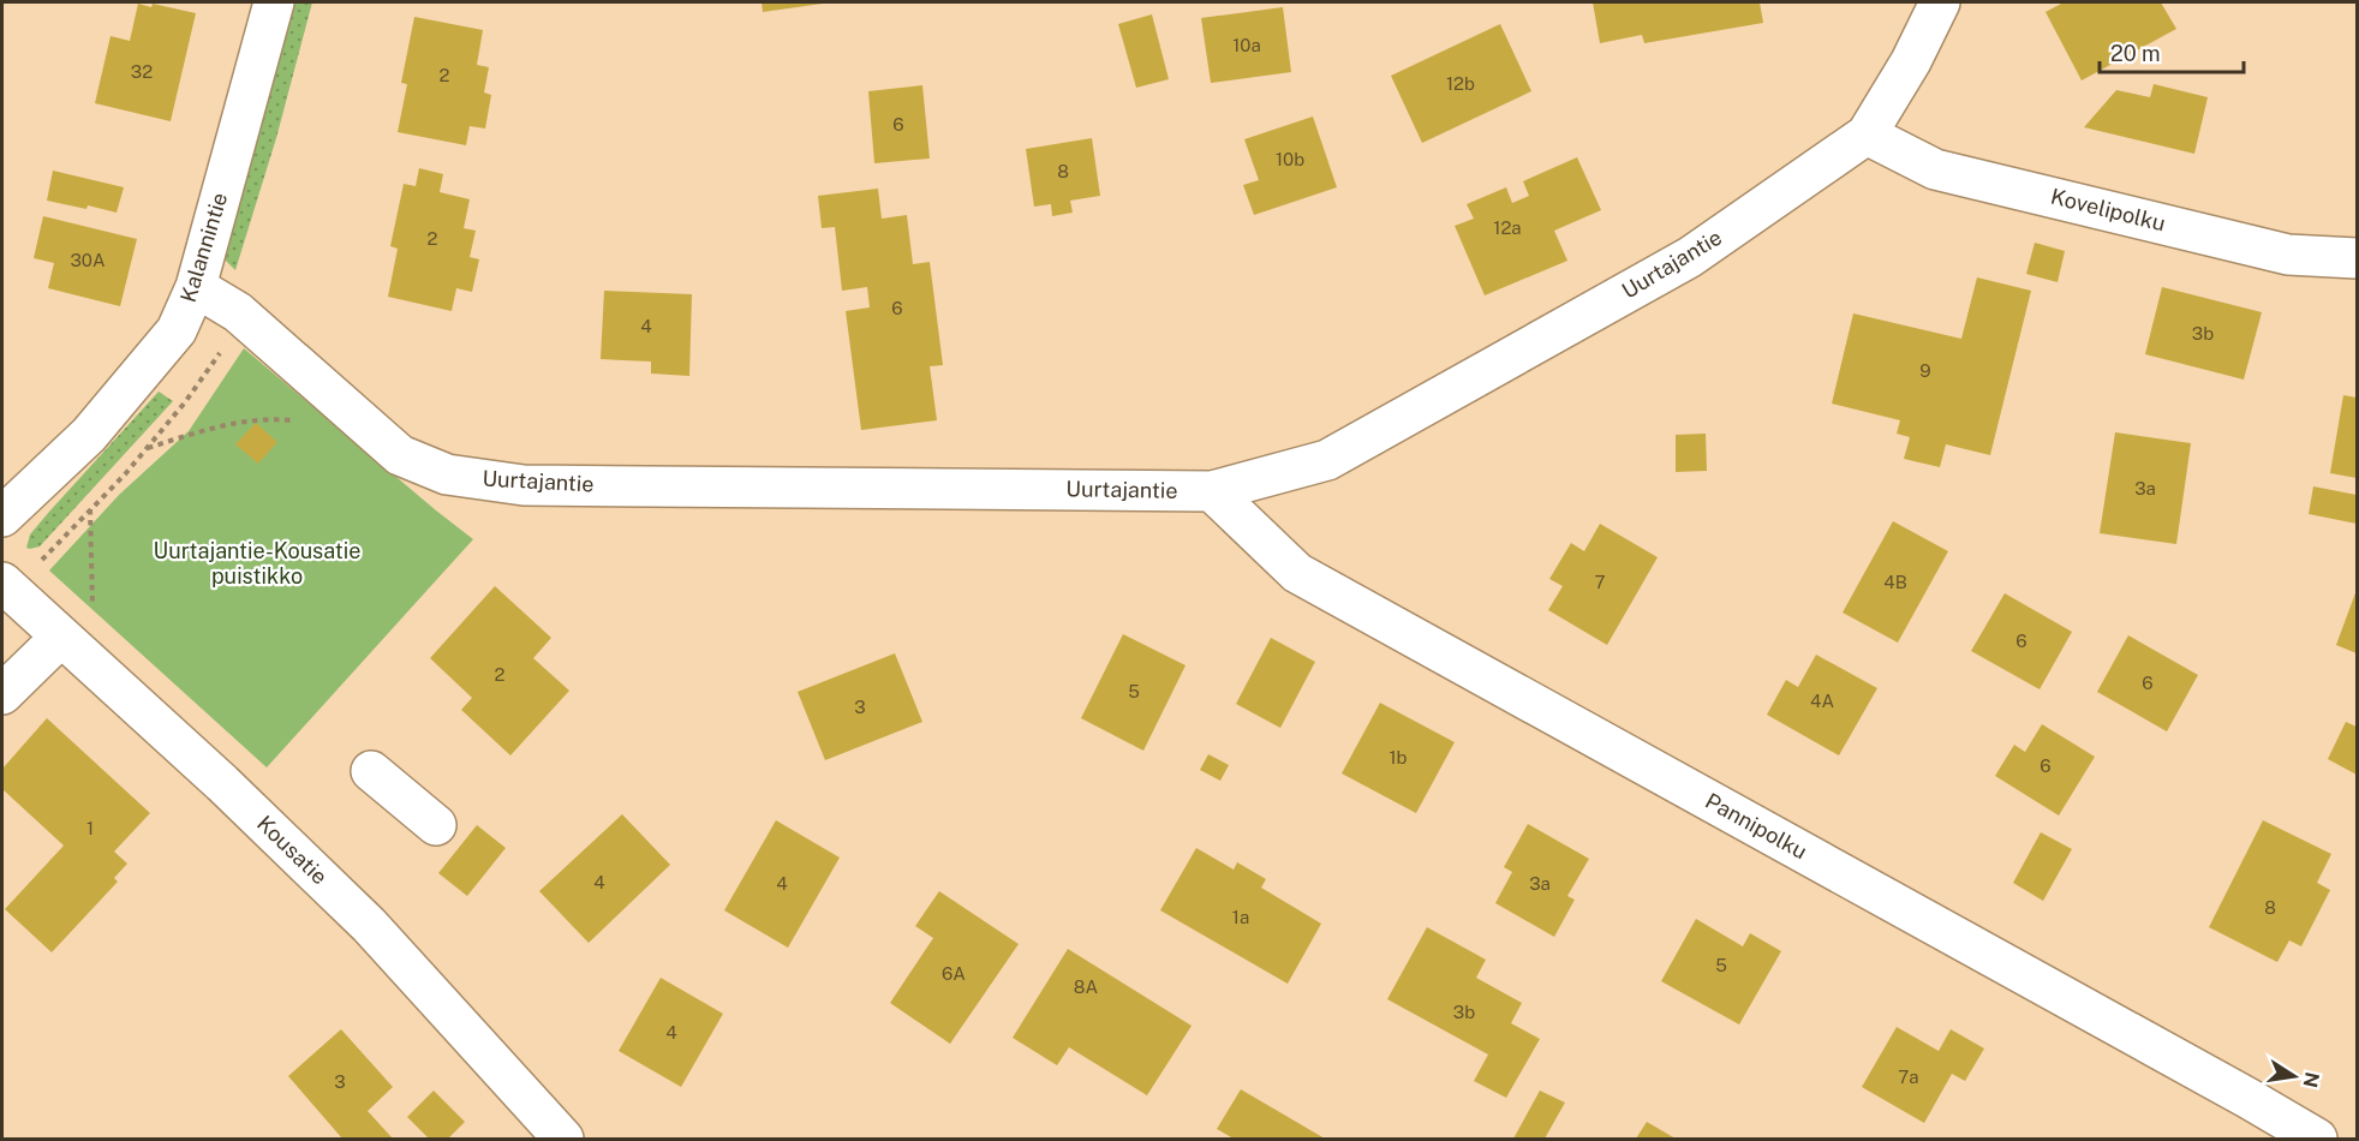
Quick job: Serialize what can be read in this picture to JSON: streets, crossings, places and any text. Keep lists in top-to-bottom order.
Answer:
{
  "streets": {
    "street": [
      "Kovelipolku",
      "Kalannintie",
      "Uurtajantie",
      "Pannipolku",
      "Kousatie"
    ]
  },
  "crossings": [
    ["Kovelipolku", "Uurtajantie"],
    ["Kalannintie", "Uurtajantie"],
    ["Uurtajantie", "Pannipolku"]
  ],
  "parks": ["Uurtajantie-Kousatie puistikko"],
  "house_numbers": [
    "10a",
    "32",
    "2",
    "12b",
    "6",
    "10b",
    "8",
    "12a",
    "2",
    "30A",
    "6",
    "4",
    "3b",
    "9",
    "3a",
    "7",
    "4B",
    "6",
    "2",
    "6",
    "5",
    "4A",
    "3",
    "1b",
    "6",
    "1",
    "4",
    "4",
    "3a",
    "8",
    "1a",
    "5",
    "6A",
    "8A",
    "3b",
    "4",
    "7a",
    "3"
  ],
  "scale_bar": "20 m",
  "north": "right"
}
